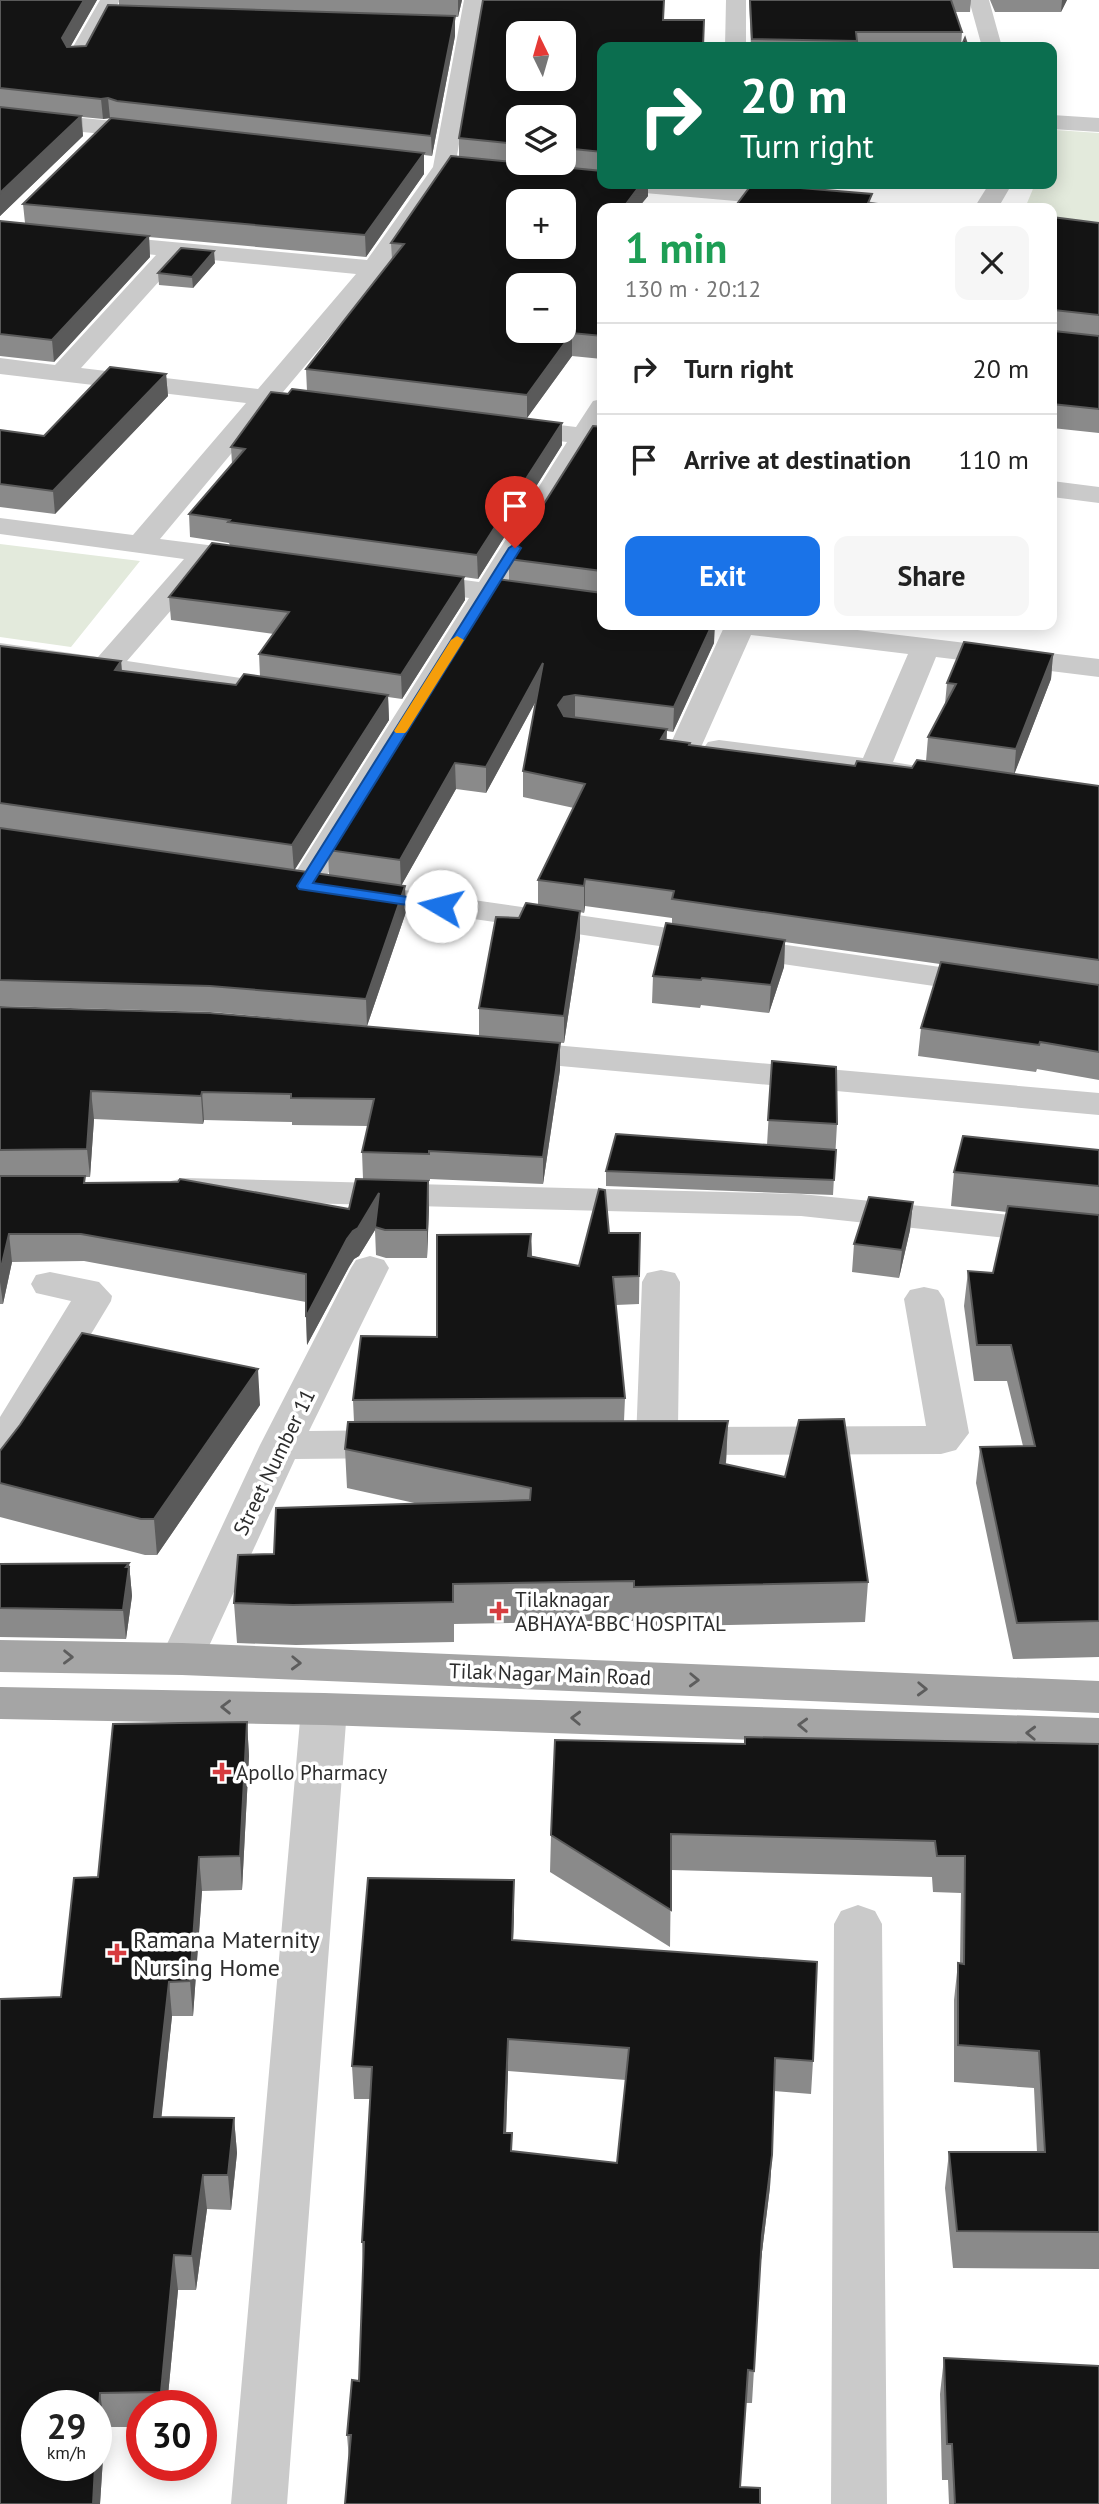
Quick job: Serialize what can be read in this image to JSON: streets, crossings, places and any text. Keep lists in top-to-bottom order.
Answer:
{
  "streets": {
    "main road": ["Tilak Nagar Main Road"],
    "street": ["Street Number 11"]
  },
  "crossings": [
    ["Street Number 11", "Tilak Nagar Main Road"]
  ],
  "places": {
    "health": ["Tilaknagar ABHAYA-BBC HOSPITAL", "Apollo Pharmacy", "Ramana Maternity Nursing Home"]
  },
  "north": "top",
  "page": {
    "map_buttons": ["+", "−"],
    "turn": ["20 m", "Turn right"],
    "heading": ["1 min", "130 m · 20:12"],
    "list": [
      {
        "name": "Turn right",
        "value": "20 m"
      },
      {
        "name": "Arrive at destination",
        "value": "110 m"
      }
    ],
    "buttons": ["Exit", "Share"],
    "speed": "29 km/h",
    "limit": "30"
  }
}
